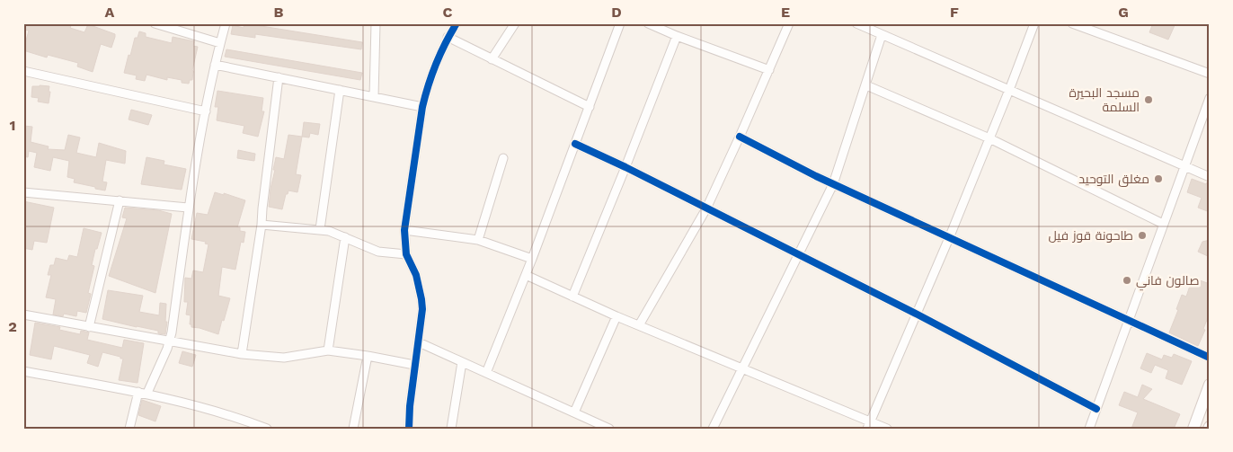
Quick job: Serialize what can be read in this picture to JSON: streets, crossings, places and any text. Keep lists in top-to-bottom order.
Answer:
{
  "places": [
    "مسجد البحيرة السلمة",
    "مغلق التوحيد",
    "طاحونة قوز فيل",
    "صالون فاني"
  ],
  "grid": {
    "columns": [
      "A",
      "B",
      "C",
      "D",
      "E",
      "F",
      "G"
    ],
    "rows": ["1", "2"]
  }
}
